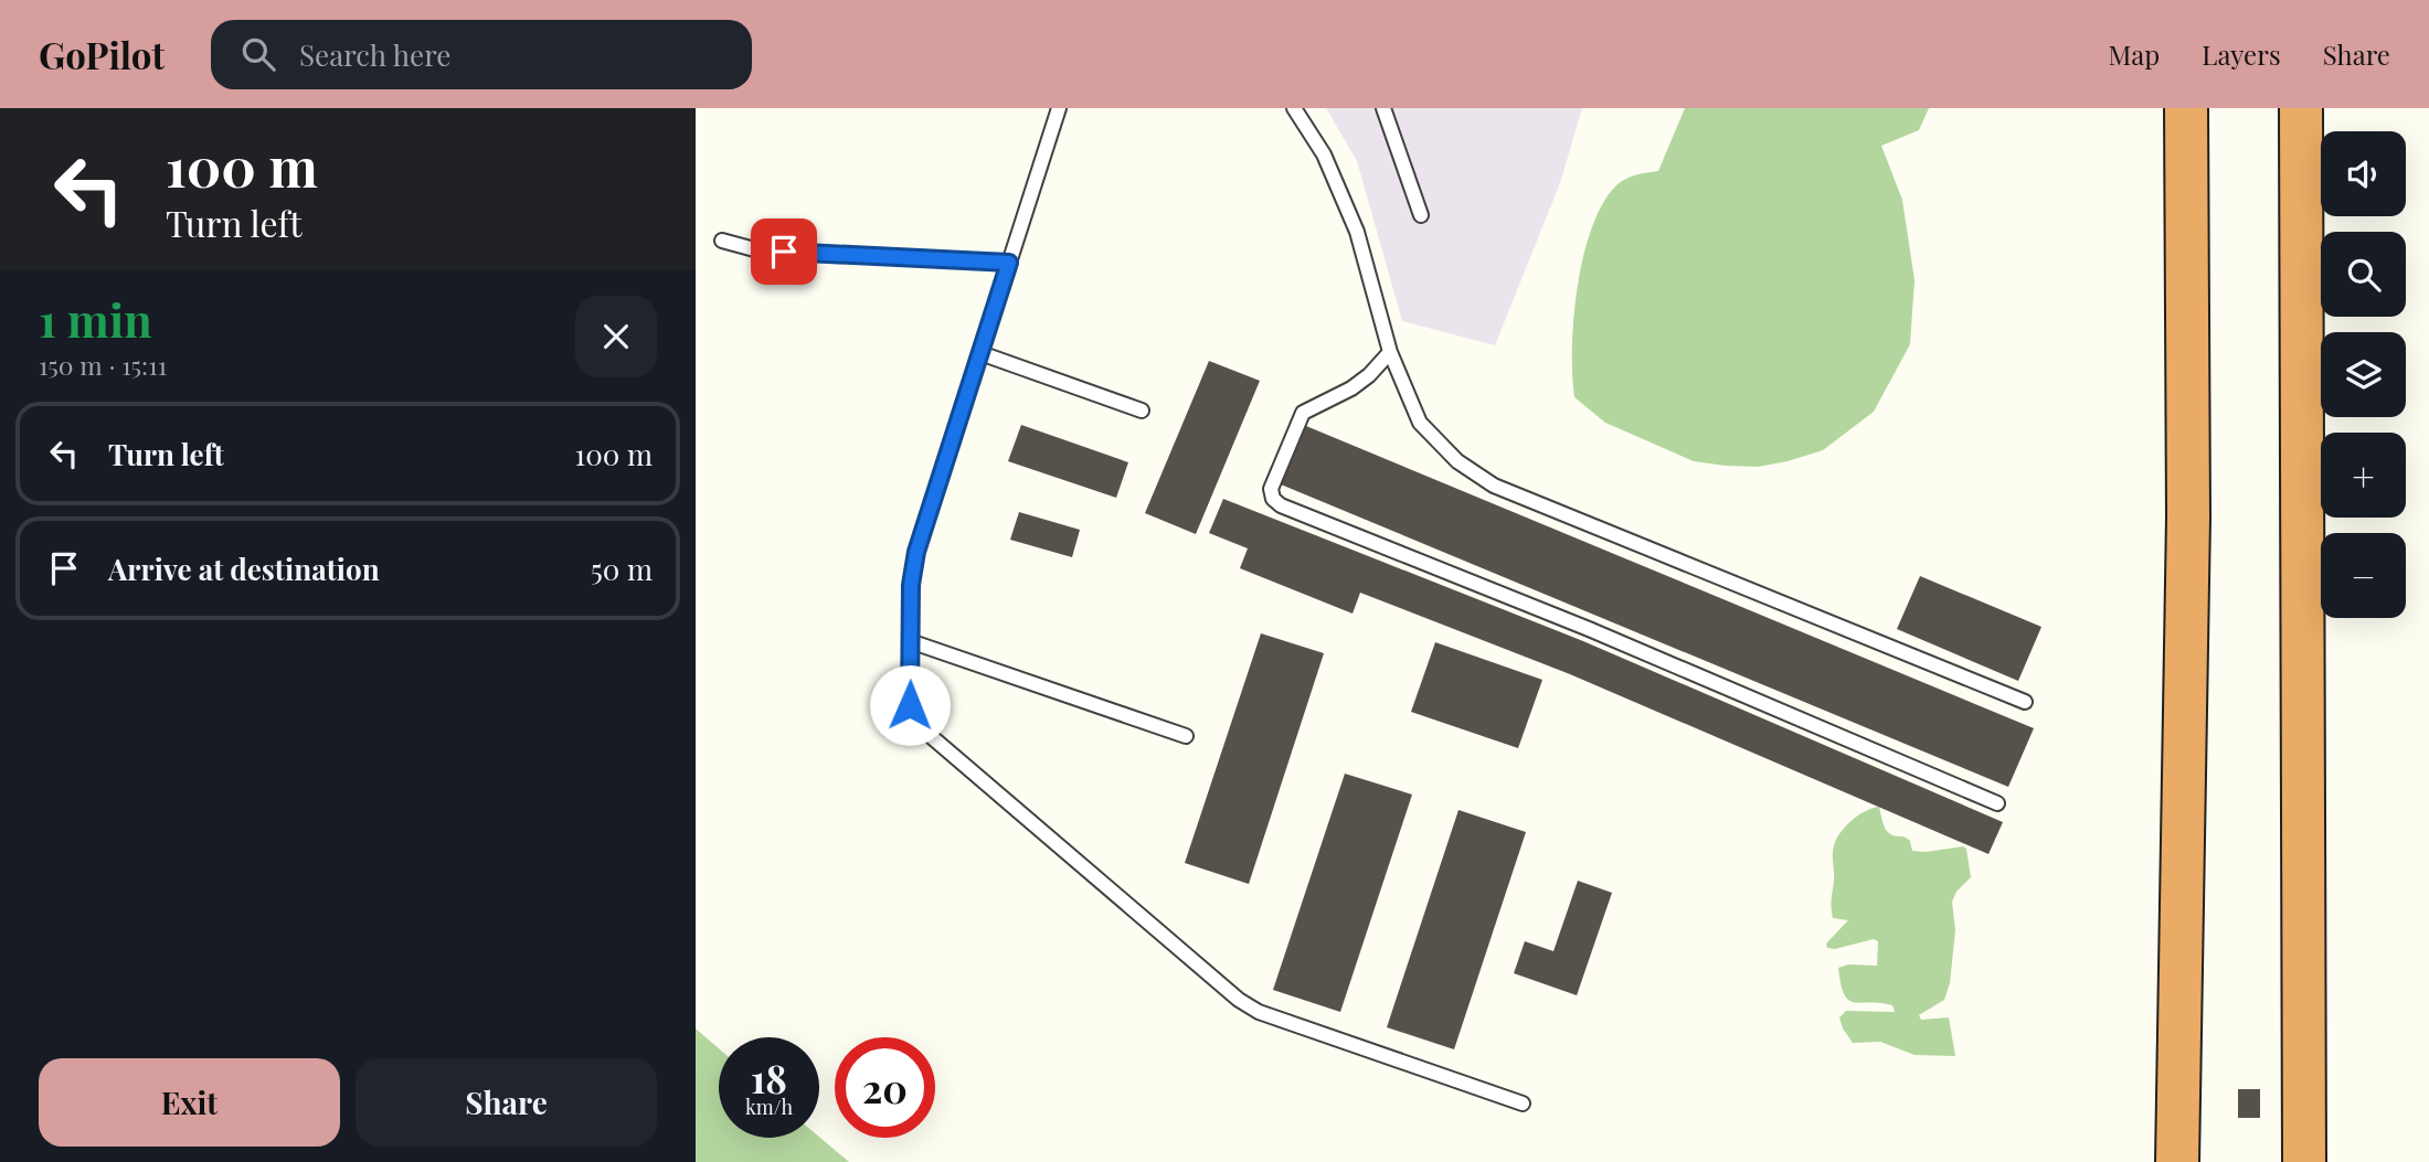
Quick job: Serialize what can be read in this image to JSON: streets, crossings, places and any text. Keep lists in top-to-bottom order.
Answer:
{
  "page": {
    "header": "GoPilot",
    "search": "Search here",
    "nav": ["Map", "Layers", "Share"],
    "turn": ["100 m", "Turn left"],
    "map_buttons": ["+", "−"],
    "heading": ["1 min", "150 m · 15:11"],
    "list": [
      {
        "name": "Turn left",
        "value": "100 m"
      },
      {
        "name": "Arrive at destination",
        "value": "50 m"
      }
    ],
    "speed": "18 km/h",
    "limit": "20",
    "buttons": ["Exit", "Share"]
  }
}
